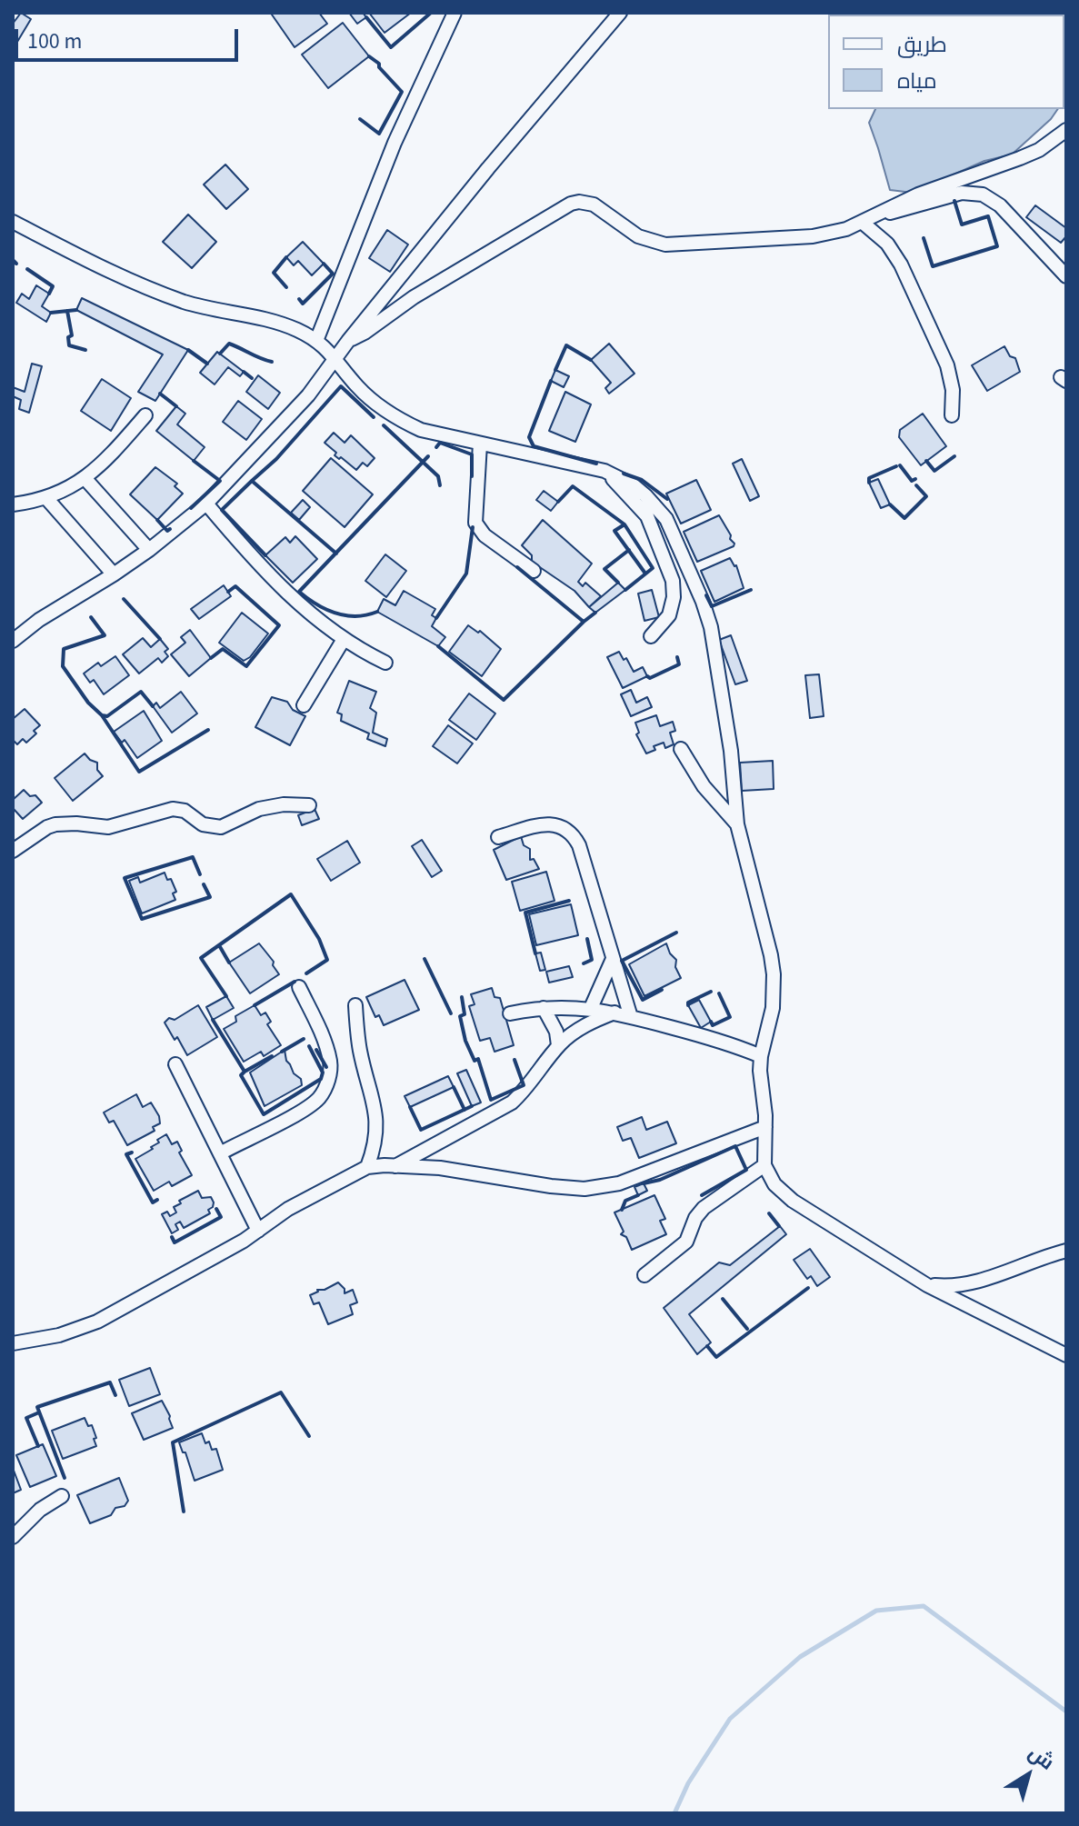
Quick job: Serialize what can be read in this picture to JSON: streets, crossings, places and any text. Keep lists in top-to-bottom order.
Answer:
{
  "legend": ["طريق", "مياه"],
  "scale_bar": "100 m",
  "north": "top right"
}
